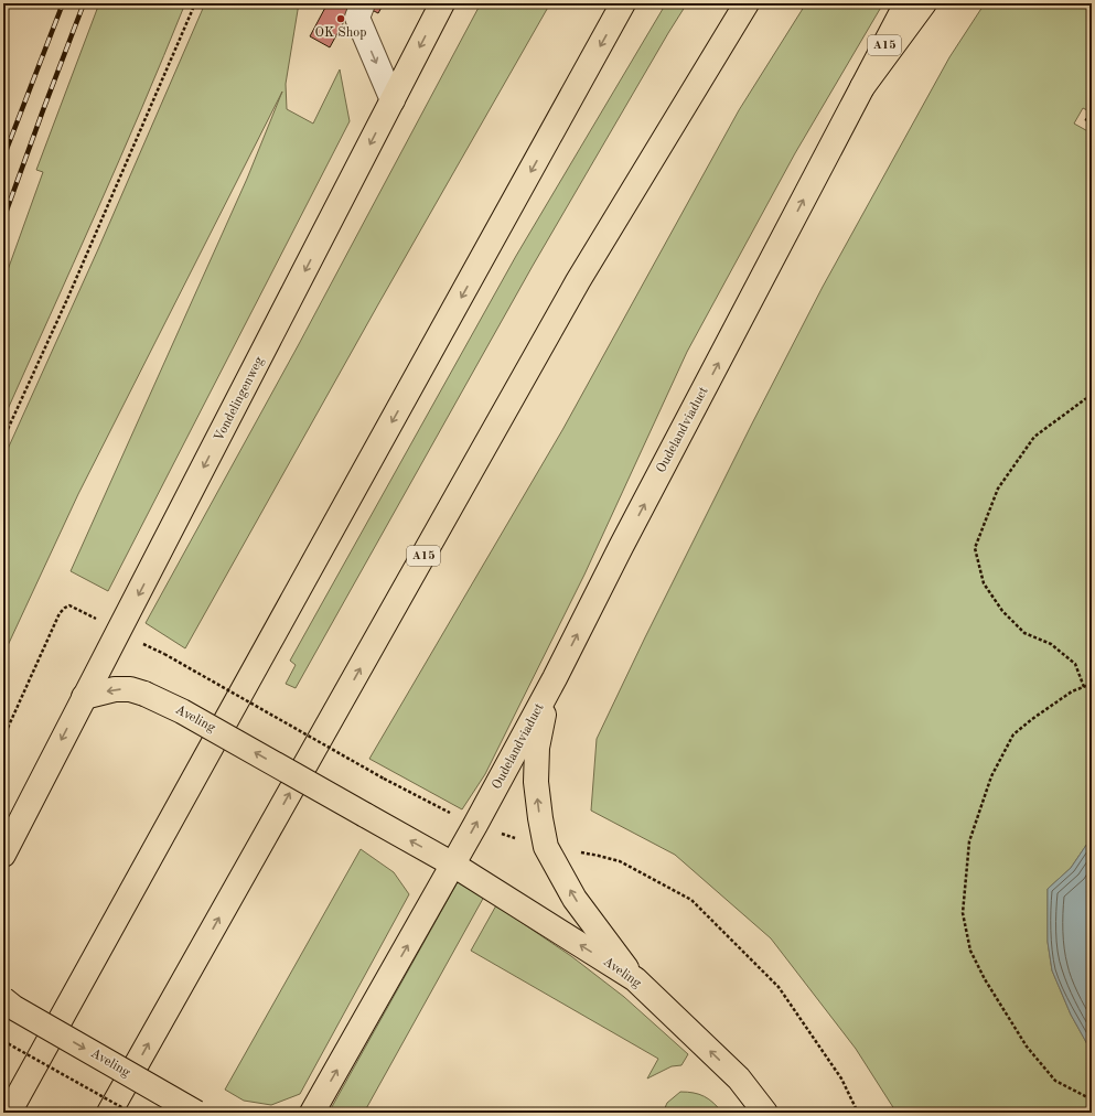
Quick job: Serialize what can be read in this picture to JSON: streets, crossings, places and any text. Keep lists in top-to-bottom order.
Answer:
{
  "streets": {
    "main road": [
      "A15",
      "Vondelingenweg",
      "Oudelandviaduct",
      "Aveling"
    ]
  },
  "crossings": [
    ["A15", "Oudelandviaduct"],
    ["Vondelingenweg", "Aveling"],
    ["Oudelandviaduct", "Aveling"]
  ],
  "places": ["OK Shop"]
}
